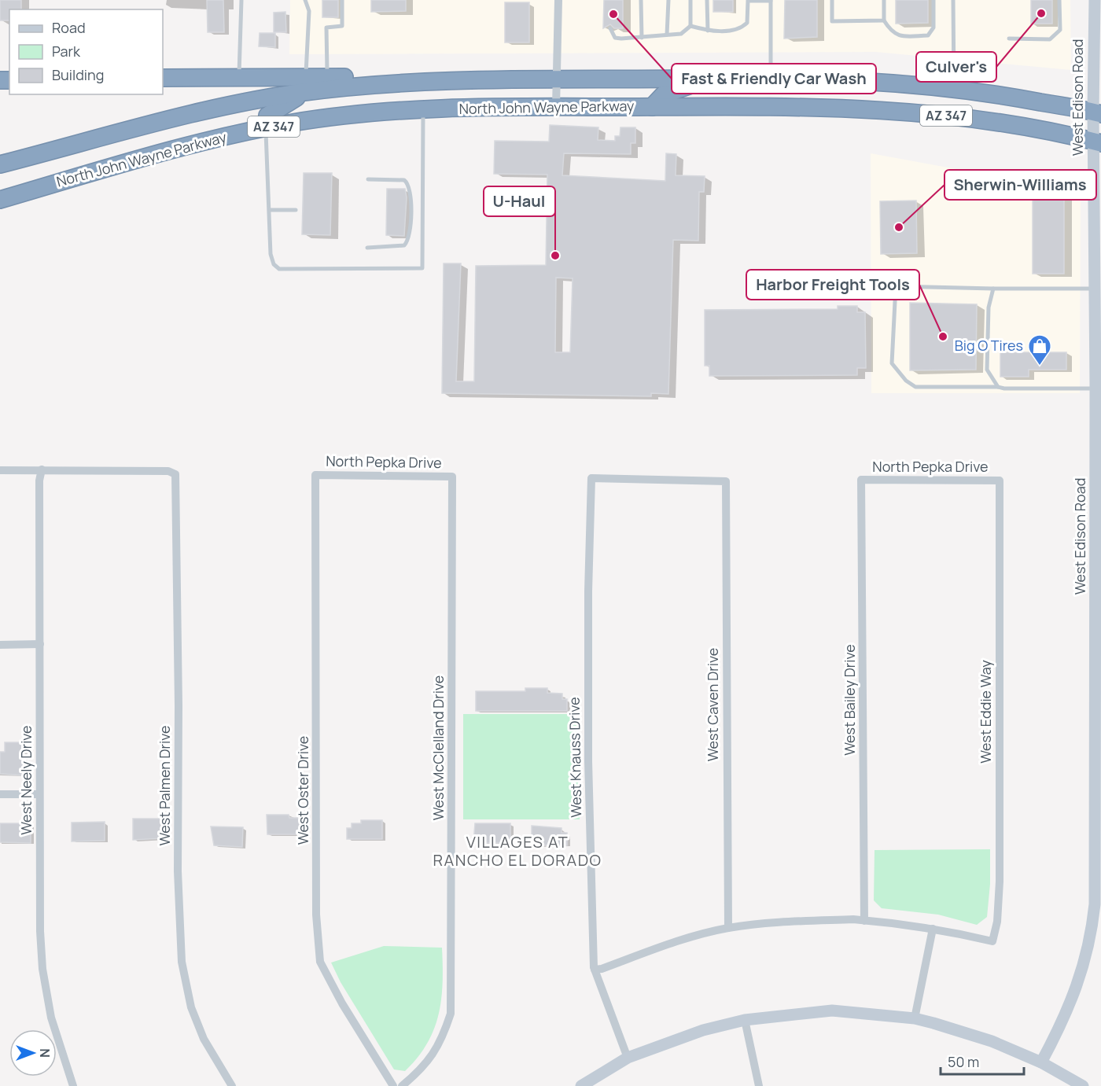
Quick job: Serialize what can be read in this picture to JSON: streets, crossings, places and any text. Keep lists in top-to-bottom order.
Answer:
{
  "streets": {
    "highway": ["North John Wayne Parkway", "AZ 347"],
    "street": [
      "West Edison Road",
      "North Pepka Drive",
      "West Bailey Drive",
      "West Caven Drive",
      "West Eddie Way",
      "West McClelland Drive",
      "West Knauss Drive",
      "West Neely Drive",
      "West Palmen Drive",
      "West Oster Drive"
    ]
  },
  "crossings": [
    ["West Edison Road", "North John Wayne Parkway"],
    ["North Pepka Drive", "West Bailey Drive"],
    ["North Pepka Drive", "West Eddie Way"],
    ["North Pepka Drive", "West McClelland Drive"],
    ["North Pepka Drive", "West Oster Drive"],
    ["West Caven Drive", "West Knauss Drive"],
    ["West Neely Drive", "West Palmen Drive"]
  ],
  "districts": ["VILLAGES AT RANCHO EL DORADO"],
  "places": {
    "other": [
      "Culver's",
      "Fast & Friendly Car Wash",
      "Sherwin-Williams",
      "U-Haul",
      "Harbor Freight Tools"
    ],
    "shop": ["Big O Tires"]
  },
  "legend": ["Road", "Park", "Building"],
  "scale_bar": "50 m",
  "north": "right"
}
